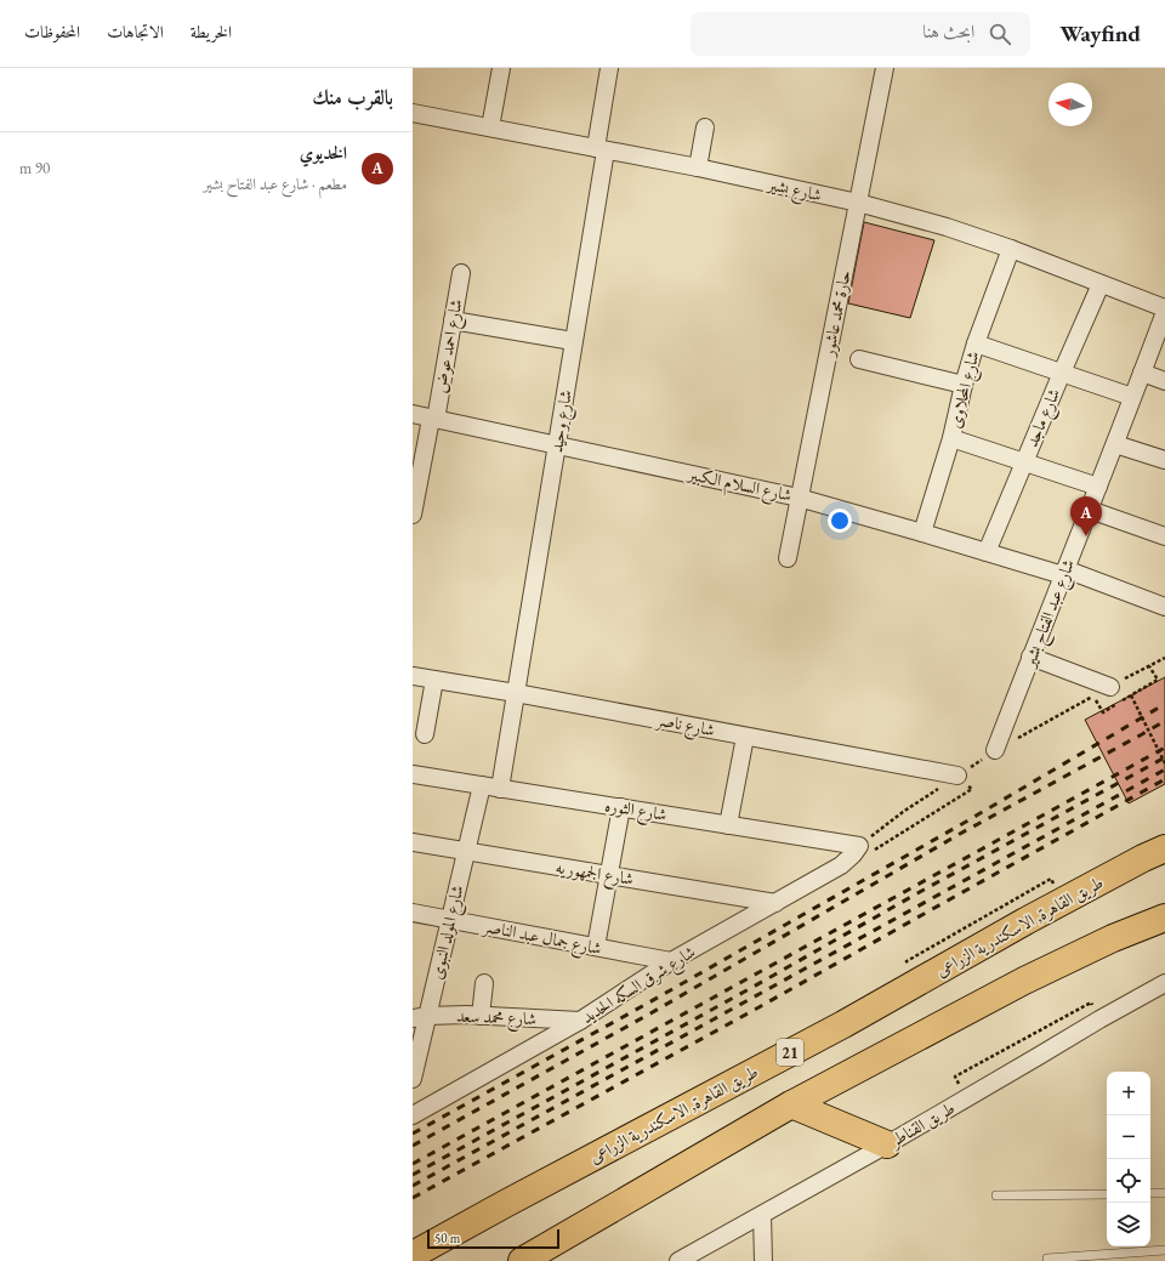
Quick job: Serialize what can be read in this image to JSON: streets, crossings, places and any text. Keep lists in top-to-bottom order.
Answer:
{
  "streets": {
    "highway": ["طريق القاهرة, الاسكندرية الزراعى", "21"],
    "street": [
      "شارع بشير",
      "حارة محمد عاشور",
      "شارع احمد عوض",
      "شارع المحلاوى",
      "شارع ماجد",
      "شارع وحيد",
      "شارع السلام الكبير",
      "شارع عبد الفتاح بشير",
      "شارع ناصر",
      "شارع الثوره",
      "شارع الجمهوريه",
      "شارع المولد النبوى",
      "شارع جمال عبد الناصر",
      "شارع شرق السكه الحديد",
      "شارع محمد سعد",
      "طريق القناطر"
    ]
  },
  "crossings": [
    ["شارع بشير", "حارة محمد عاشور"],
    ["شارع بشير", "شارع المحلاوى"],
    ["شارع بشير", "شارع ماجد"],
    ["شارع بشير", "شارع وحيد"],
    ["حارة محمد عاشور", "شارع السلام الكبير"],
    ["شارع احمد عوض", "شارع السلام الكبير"],
    ["شارع المحلاوى", "شارع السلام الكبير"],
    ["شارع ماجد", "شارع السلام الكبير"],
    ["شارع وحيد", "شارع السلام الكبير"],
    ["شارع وحيد", "شارع ناصر"],
    ["شارع السلام الكبير", "شارع عبد الفتاح بشير"],
    ["شارع الثوره", "شارع المولد النبوى"],
    ["شارع الثوره", "شارع شرق السكه الحديد"],
    ["شارع الجمهوريه", "شارع المولد النبوى"],
    ["شارع الجمهوريه", "شارع شرق السكه الحديد"],
    ["شارع المولد النبوى", "شارع جمال عبد الناصر"],
    ["شارع المولد النبوى", "شارع محمد سعد"],
    ["شارع جمال عبد الناصر", "شارع شرق السكه الحديد"],
    ["شارع شرق السكه الحديد", "شارع محمد سعد"]
  ],
  "scale_bar": "50 m",
  "north": "left",
  "page": {
    "header": "Wayfind",
    "search": "ابحث هنا",
    "nav": ["الخريطة", "الاتجاهات", "المحفوظات"],
    "heading": "بالقرب منك",
    "list": [
      {
        "mark": "A",
        "name": "الخديوي",
        "note": "مطعم · شارع عبد الفتاح بشير",
        "value": "90 m"
      }
    ],
    "pins": "A",
    "map_buttons": ["+", "−"],
    "scale": "50 m"
  }
}
